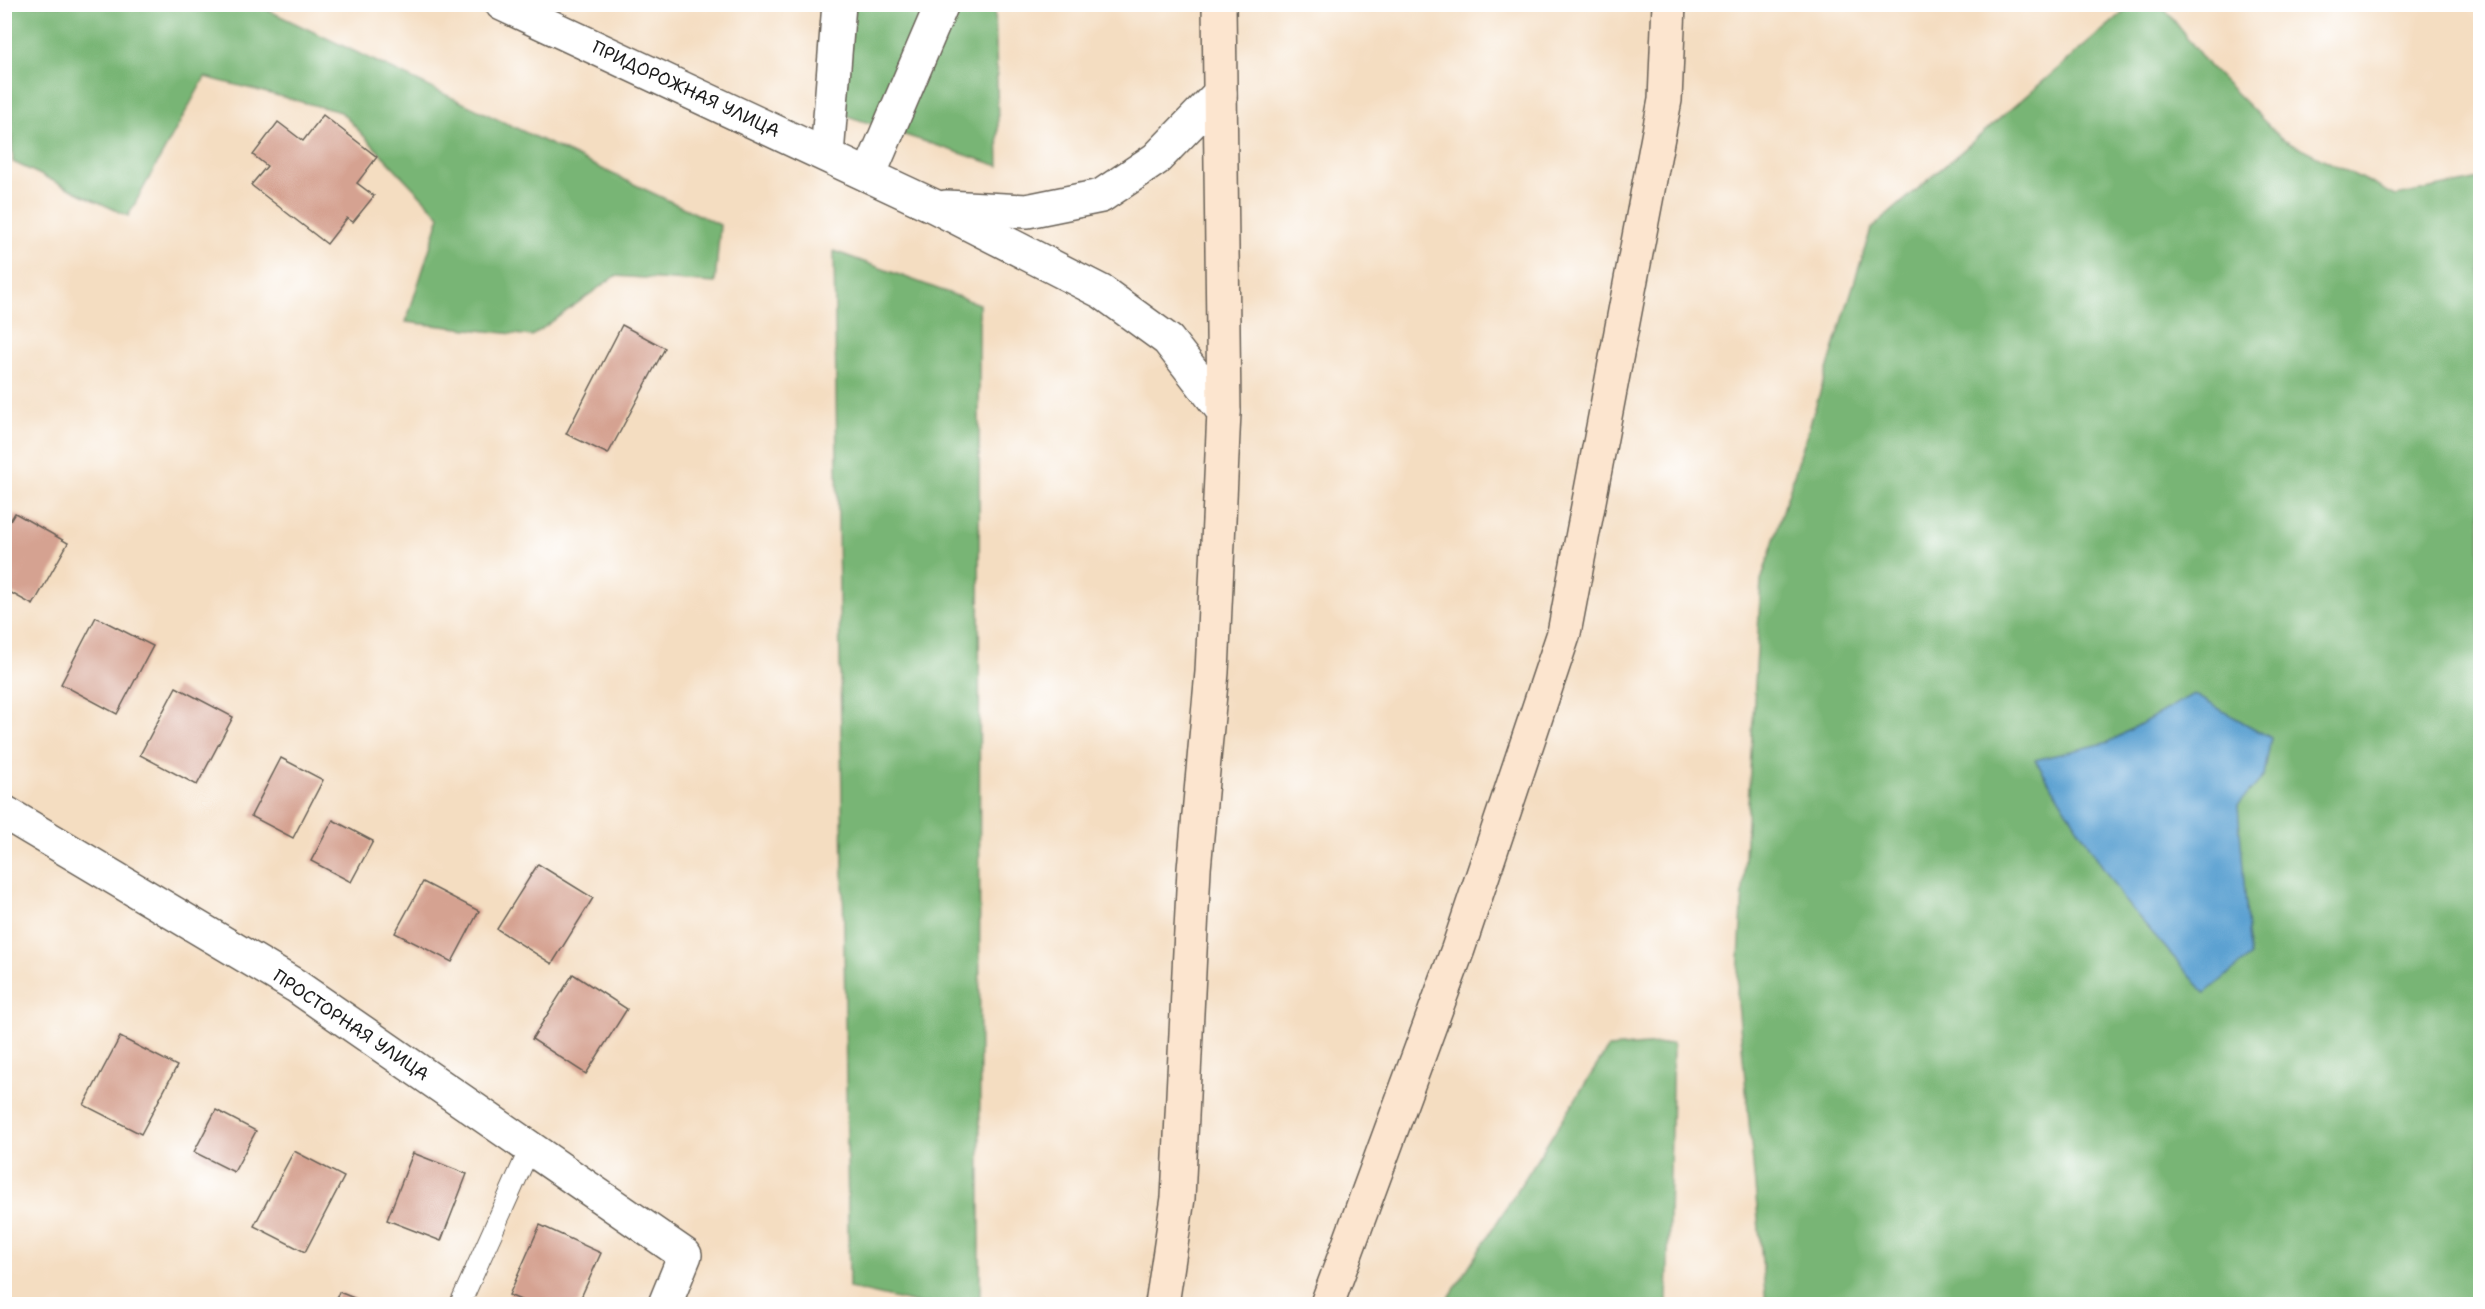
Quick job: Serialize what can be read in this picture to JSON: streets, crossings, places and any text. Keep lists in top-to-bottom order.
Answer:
{
  "streets": {
    "street": ["ПРИДОРОЖНАЯ УЛИЦА", "ПРОСТОРНАЯ УЛИЦА"]
  }
}
